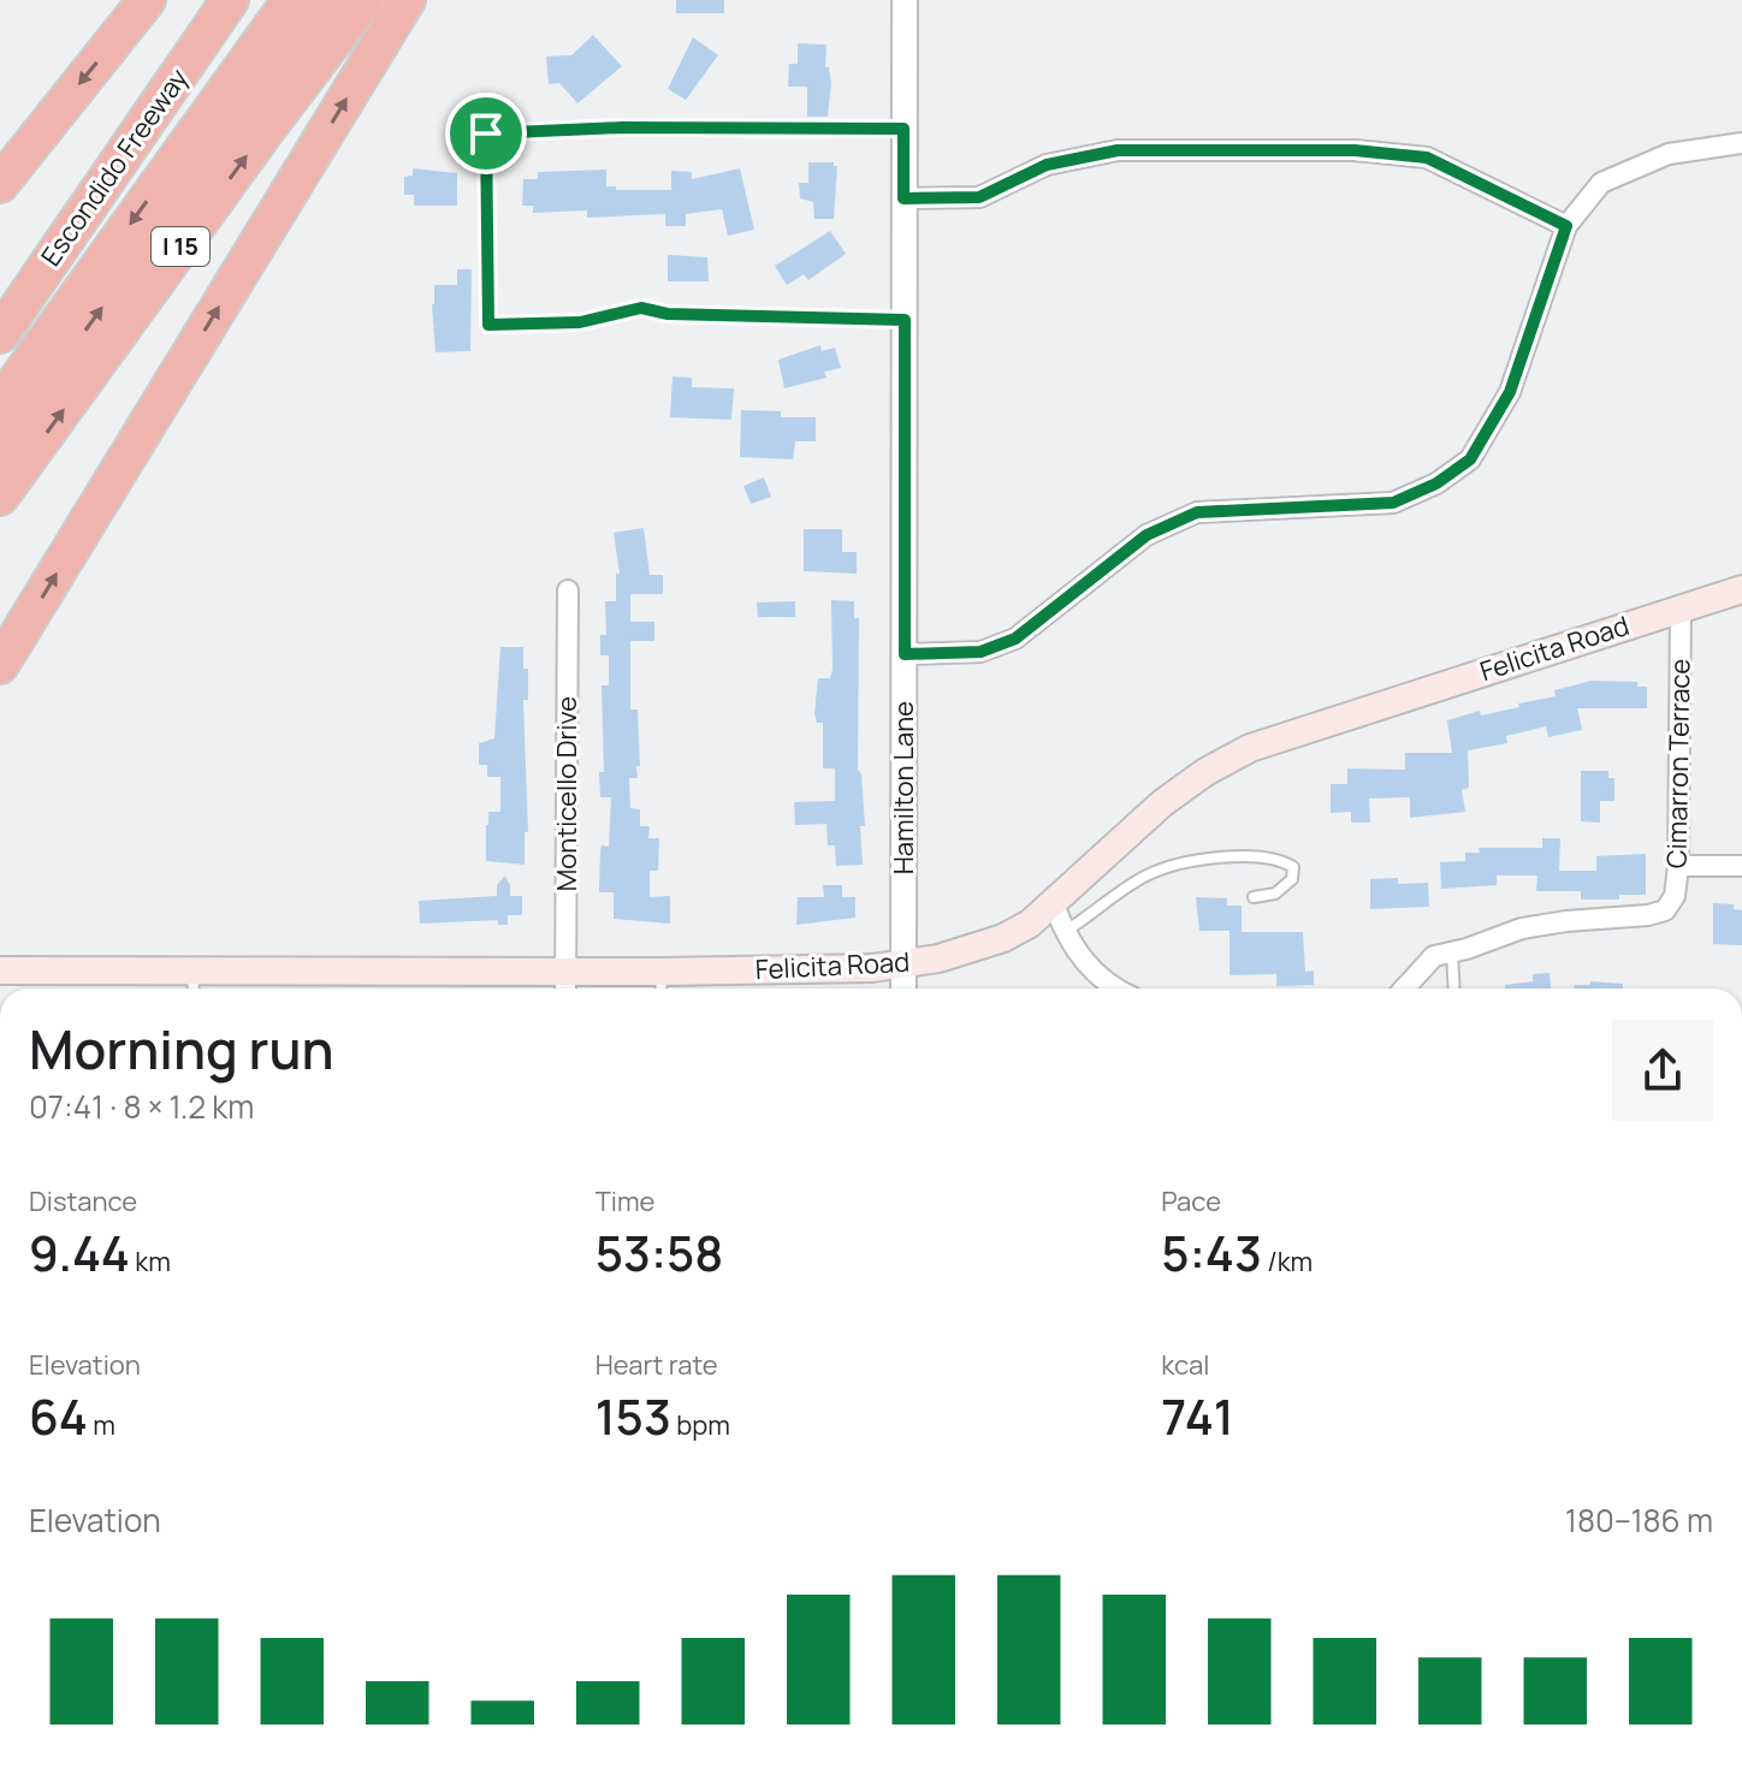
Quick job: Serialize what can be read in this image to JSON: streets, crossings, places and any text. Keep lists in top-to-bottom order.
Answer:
{
  "streets": {
    "highway": ["Escondido Freeway", "I 15"],
    "main road": ["Felicita Road"],
    "street": ["Cimarron Terrace", "Hamilton Lane", "Monticello Drive"]
  },
  "crossings": [
    ["Felicita Road", "Cimarron Terrace"],
    ["Felicita Road", "Hamilton Lane"],
    ["Felicita Road", "Monticello Drive"]
  ],
  "page": {
    "heading": ["Morning run", "07:41 · 8 × 1.2 km"],
    "stats": [
      ["Distance", "9.44 km"],
      ["Time", "53:58"],
      ["Pace", "5:43 /km"],
      ["Elevation", "64 m"],
      ["Heart rate", "153 bpm"],
      ["kcal", "741"]
    ],
    "chart": ["Elevation", "180–186 m"]
  }
}
